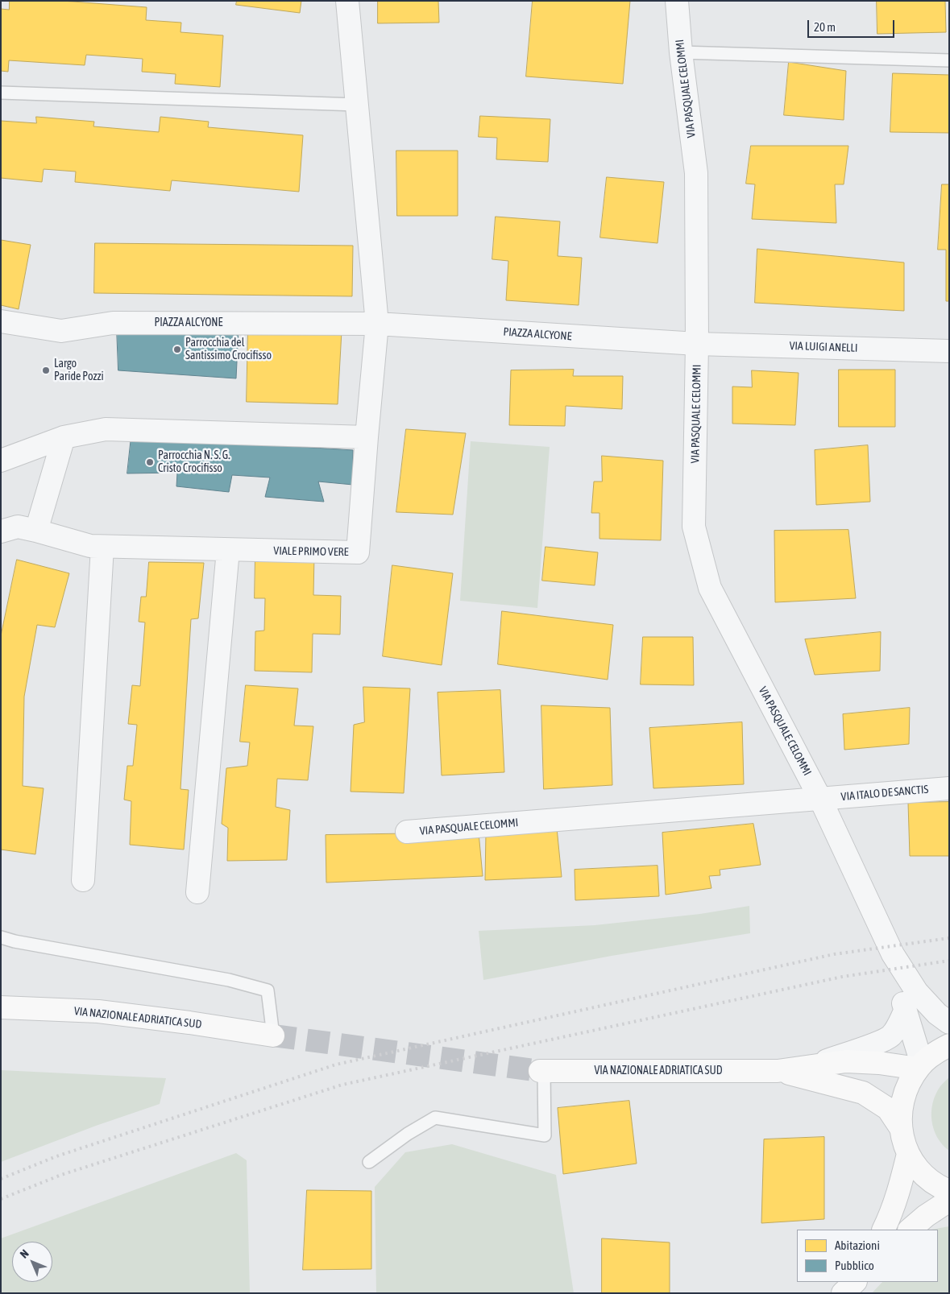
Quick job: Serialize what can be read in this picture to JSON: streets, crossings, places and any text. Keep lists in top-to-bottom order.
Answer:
{
  "streets": {
    "main road": ["VIA NAZIONALE ADRIATICA SUD"],
    "street": [
      "VIA PASQUALE CELOMMI",
      "PIAZZA ALCYONE",
      "VIA LUIGI ANELLI",
      "VIALE PRIMO VERE",
      "VIA ITALO DE SANCTIS"
    ]
  },
  "crossings": [
    ["VIA PASQUALE CELOMMI", "PIAZZA ALCYONE"],
    ["VIA PASQUALE CELOMMI", "VIA LUIGI ANELLI"],
    ["VIA PASQUALE CELOMMI", "VIA ITALO DE SANCTIS"],
    ["VIA PASQUALE CELOMMI", "VIA NAZIONALE ADRIATICA SUD"],
    ["PIAZZA ALCYONE", "VIA LUIGI ANELLI"],
    ["PIAZZA ALCYONE", "VIALE PRIMO VERE"]
  ],
  "places": ["Parrocchia del Santissimo Crocifisso", "Largo Paride Pozzi", "Parrocchia N. S. G. Cristo Crocifisso"],
  "legend": ["Abitazioni", "Pubblico"],
  "scale_bar": "20 m",
  "north": "top left"
}
